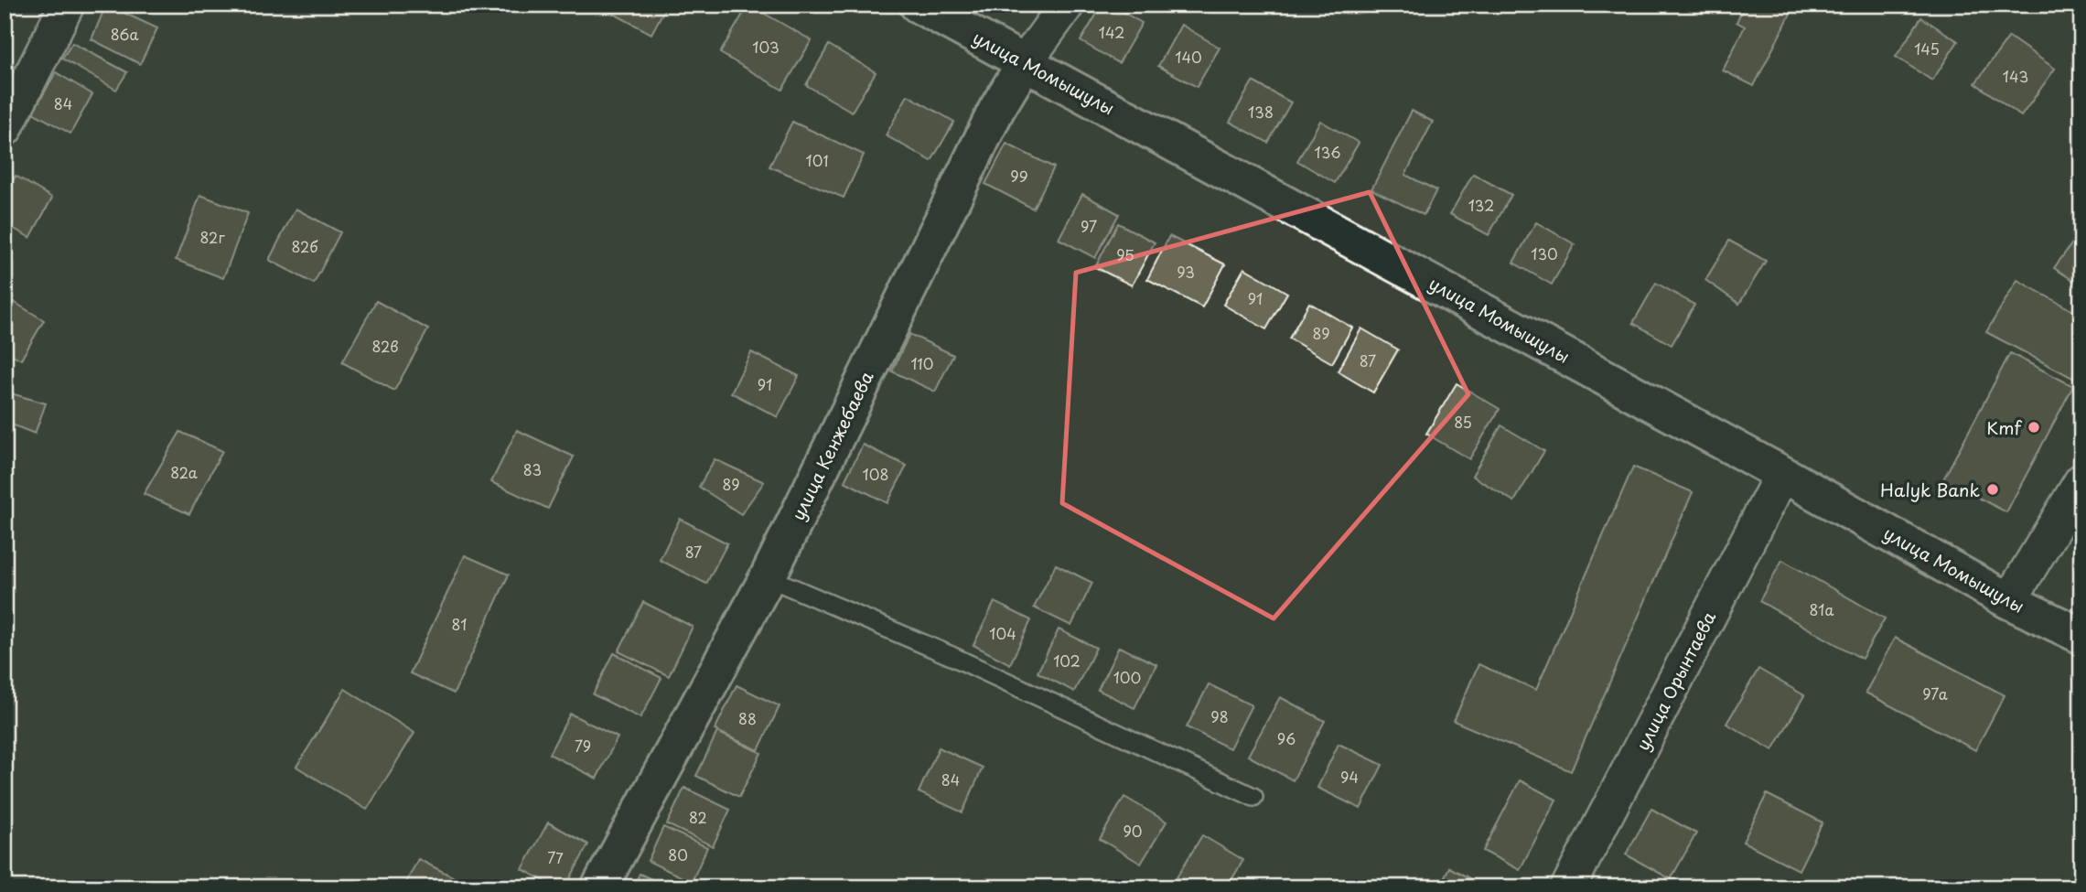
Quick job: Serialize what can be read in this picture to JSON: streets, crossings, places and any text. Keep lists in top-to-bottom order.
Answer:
{
  "streets": {
    "street": ["улица Момышулы", "улица Кенжебаева", "улица Орынтаева"]
  },
  "crossings": [
    ["улица Момышулы", "улица Кенжебаева"],
    ["улица Момышулы", "улица Орынтаева"]
  ],
  "places": ["Kmf", "Halyk Bank"],
  "house_numbers": [
    "142",
    "86а",
    "103",
    "145",
    "140",
    "143",
    "84",
    "138",
    "136",
    "101",
    "99",
    "132",
    "97",
    "82г",
    "82б",
    "130",
    "95",
    "93",
    "91",
    "89",
    "82в",
    "87",
    "110",
    "91",
    "85",
    "83",
    "82а",
    "108",
    "89",
    "87",
    "81а",
    "81",
    "104",
    "102",
    "100",
    "97а",
    "98",
    "88",
    "96",
    "79",
    "94",
    "84",
    "82",
    "90",
    "80",
    "77"
  ]
}
